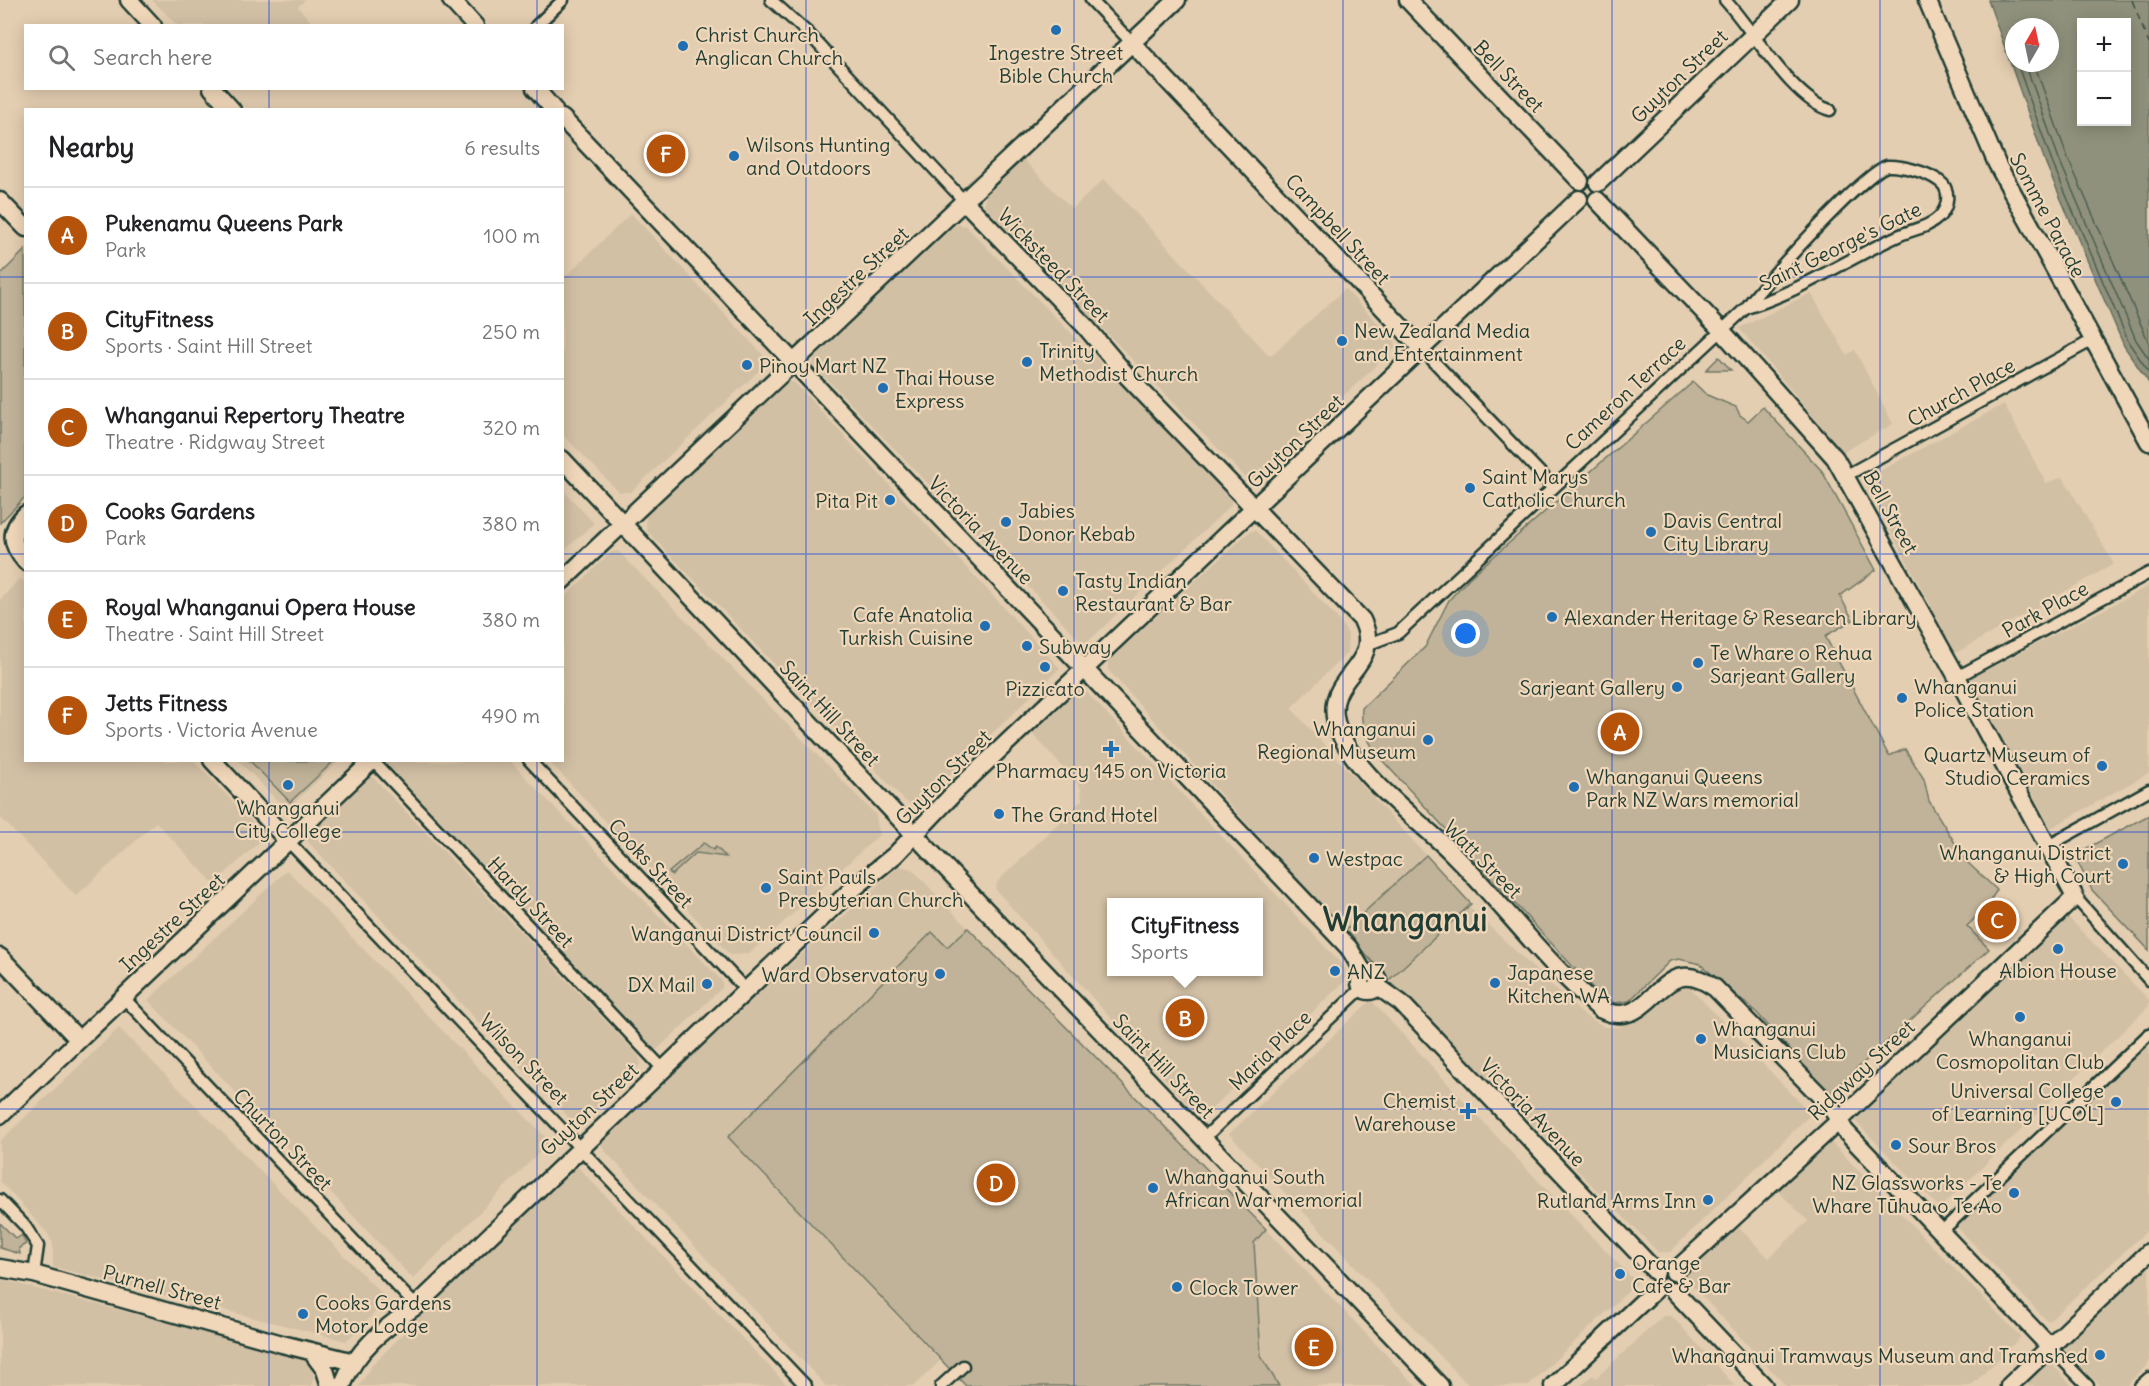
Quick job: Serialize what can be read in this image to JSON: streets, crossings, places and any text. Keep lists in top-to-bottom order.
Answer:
{
  "streets": {
    "street": [
      "Bell Street",
      "Guyton Street",
      "Somme Parade",
      "Campbell Street",
      "Saint George's Gate",
      "Wicksteed Street",
      "Ingestre Street",
      "Church Place",
      "Cameron Terrace",
      "Victoria Avenue",
      "Park Place",
      "Saint Hill Street",
      "Watt Street",
      "Cooks Street",
      "Hardy Street",
      "Maria Place",
      "Wilson Street",
      "Ridgway Street",
      "Churton Street",
      "Purnell Street"
    ]
  },
  "crossings": [
    ["Bell Street", "Guyton Street"],
    ["Bell Street", "Saint George's Gate"],
    ["Bell Street", "Church Place"],
    ["Bell Street", "Cameron Terrace"],
    ["Bell Street", "Park Place"],
    ["Bell Street", "Ridgway Street"],
    ["Guyton Street", "Campbell Street"],
    ["Guyton Street", "Wicksteed Street"],
    ["Guyton Street", "Victoria Avenue"],
    ["Guyton Street", "Saint Hill Street"],
    ["Guyton Street", "Cooks Street"],
    ["Guyton Street", "Hardy Street"],
    ["Guyton Street", "Wilson Street"],
    ["Guyton Street", "Churton Street"],
    ["Guyton Street", "Purnell Street"],
    ["Somme Parade", "Church Place"],
    ["Campbell Street", "Ingestre Street"],
    ["Campbell Street", "Cameron Terrace"],
    ["Saint George's Gate", "Cameron Terrace"],
    ["Wicksteed Street", "Ingestre Street"],
    ["Wicksteed Street", "Cameron Terrace"],
    ["Wicksteed Street", "Watt Street"],
    ["Ingestre Street", "Victoria Avenue"],
    ["Ingestre Street", "Saint Hill Street"],
    ["Ingestre Street", "Wilson Street"],
    ["Ingestre Street", "Churton Street"],
    ["Cameron Terrace", "Watt Street"],
    ["Victoria Avenue", "Maria Place"],
    ["Victoria Avenue", "Ridgway Street"],
    ["Saint Hill Street", "Maria Place"],
    ["Watt Street", "Ridgway Street"]
  ],
  "districts": ["Whanganui"],
  "places": {
    "other": [
      "Ingestre Street Bible Church",
      "Christ Church Anglican Church",
      "Wilsons Hunting and Outdoors",
      "New Zealand Media and Entertainment",
      "Trinity Methodist Church",
      "Pinoy Mart NZ",
      "Thai House Express",
      "Saint Marys Catholic Church",
      "Pita Pit",
      "Jabies Donor Kebab",
      "Davis Central City Library",
      "Tasty Indian Restaurant & Bar",
      "Alexander Heritage & Research Library",
      "Cafe Anatolia Turkish Cuisine",
      "Subway",
      "Te Whare o Rehua Sarjeant Gallery",
      "Pizzicato",
      "Sarjeant Gallery",
      "Whanganui Police Station",
      "Whanganui Regional Museum",
      "Quartz Museum of Studio Ceramics",
      "Whanganui City College",
      "Whanganui Queens Park NZ Wars memorial",
      "The Grand Hotel",
      "Westpac",
      "Whanganui District & High Court",
      "Saint Pauls Presbyterian Church",
      "Wanganui District Council",
      "Albion House",
      "ANZ",
      "Ward Observatory",
      "Japanese Kitchen WA",
      "DX Mail",
      "Whanganui Cosmopolitan Club",
      "Whanganui Musicians Club",
      "Universal College of Learning [UCOL]",
      "Sour Bros",
      "Whanganui South African War memorial",
      "NZ Glassworks - Te Whare Tūhua o Te Ao",
      "Rutland Arms Inn",
      "Orange Cafe & Bar",
      "Clock Tower",
      "Cooks Gardens Motor Lodge",
      "Whanganui Tramways Museum and Tramshed"
    ],
    "health": ["Pharmacy 145 on Victoria", "Chemist Warehouse"]
  },
  "north": "top",
  "page": {
    "map_buttons": ["+", "−"],
    "search": "Search here",
    "heading": ["Nearby", "6 results"],
    "pins": [
      "F",
      "A",
      "C",
      "B",
      "D",
      "E"
    ],
    "list": [
      {
        "mark": "A",
        "name": "Pukenamu Queens Park",
        "note": "Park",
        "value": "100 m"
      },
      {
        "mark": "B",
        "name": "CityFitness",
        "note": "Sports · Saint Hill Street",
        "value": "250 m"
      },
      {
        "mark": "C",
        "name": "Whanganui Repertory Theatre",
        "note": "Theatre · Ridgway Street",
        "value": "320 m"
      },
      {
        "mark": "D",
        "name": "Cooks Gardens",
        "note": "Park",
        "value": "380 m"
      },
      {
        "mark": "E",
        "name": "Royal Whanganui Opera House",
        "note": "Theatre · Saint Hill Street",
        "value": "380 m"
      },
      {
        "mark": "F",
        "name": "Jetts Fitness",
        "note": "Sports · Victoria Avenue",
        "value": "490 m"
      }
    ],
    "popup": ["CityFitness", "Sports"]
  }
}
